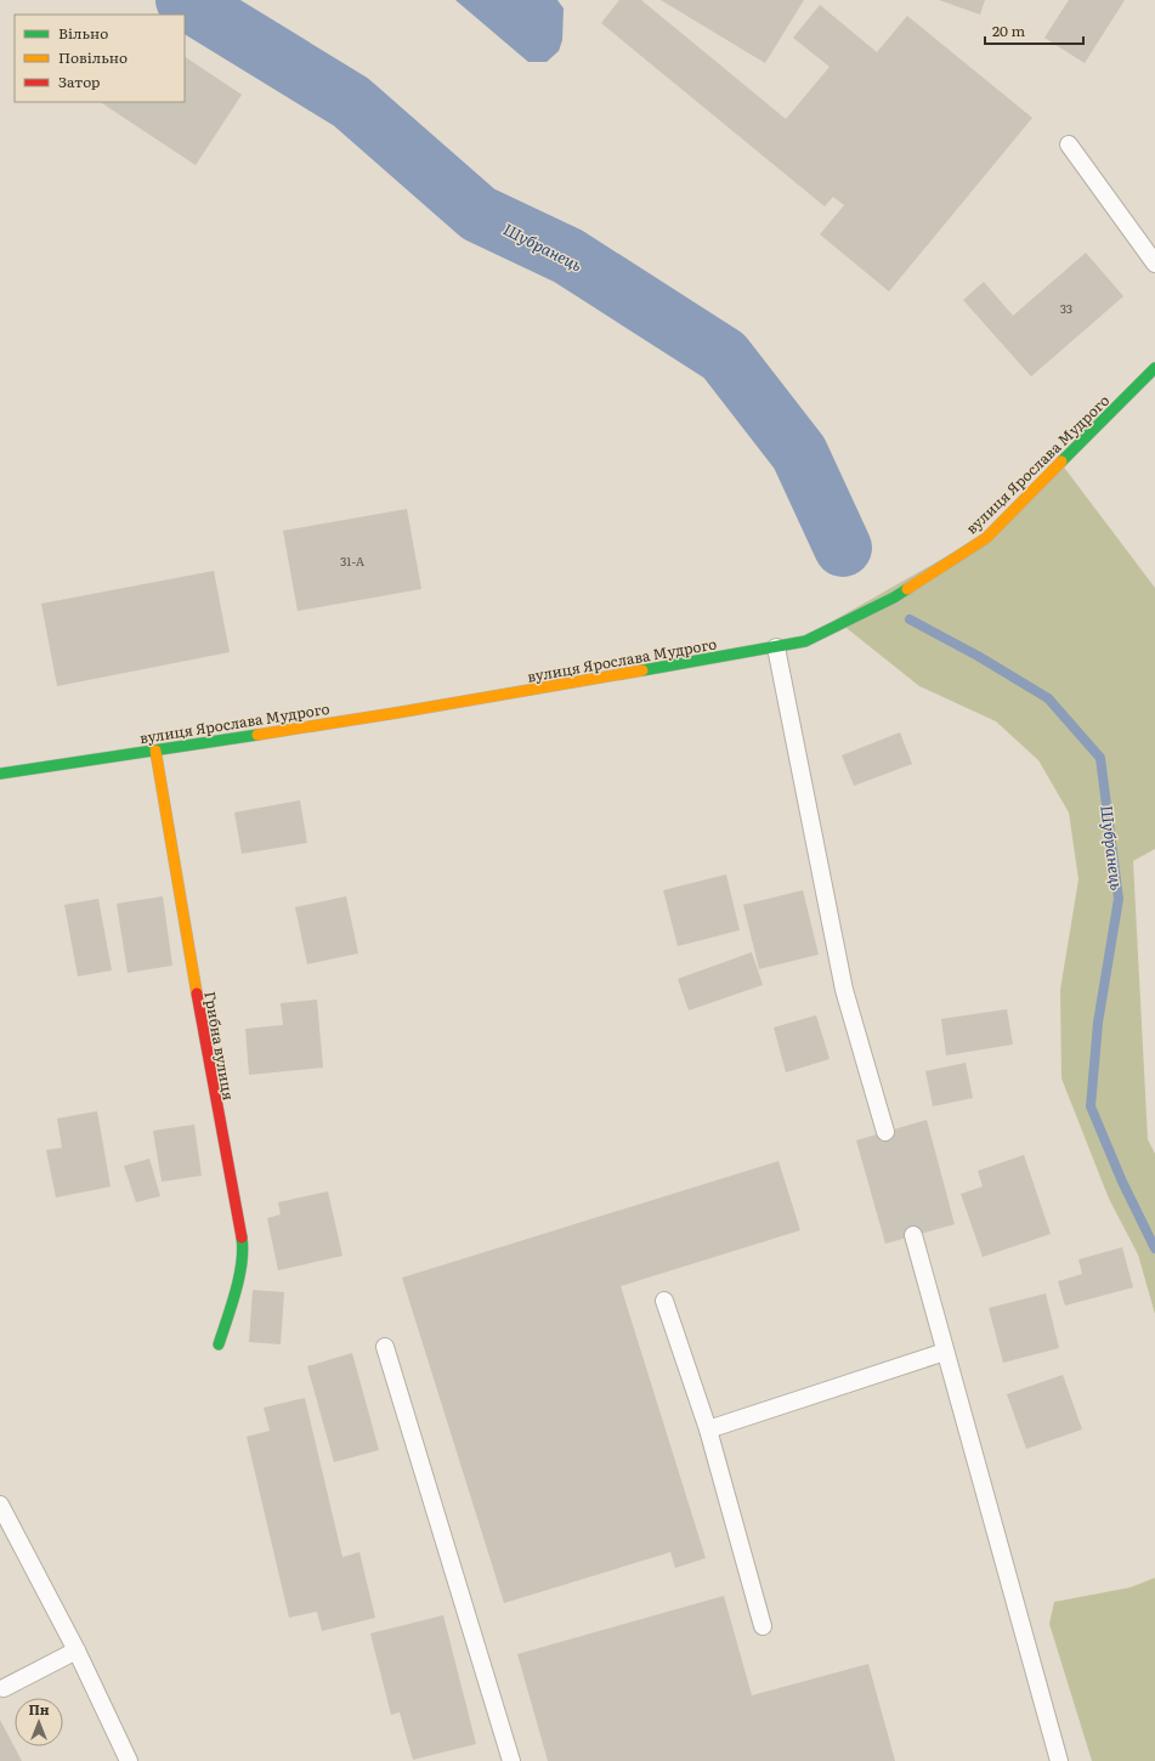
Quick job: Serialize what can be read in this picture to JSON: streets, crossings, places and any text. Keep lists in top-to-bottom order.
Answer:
{
  "streets": {
    "main road": ["вулиця Ярослава Мудрого", "Грибна вулиця"]
  },
  "crossings": [
    ["вулиця Ярослава Мудрого", "Грибна вулиця"]
  ],
  "water": ["Шубранець"],
  "house_numbers": ["33", "31-А"],
  "legend": ["Вільно", "Повільно", "Затор"],
  "scale_bar": "20 m",
  "north": "top"
}
